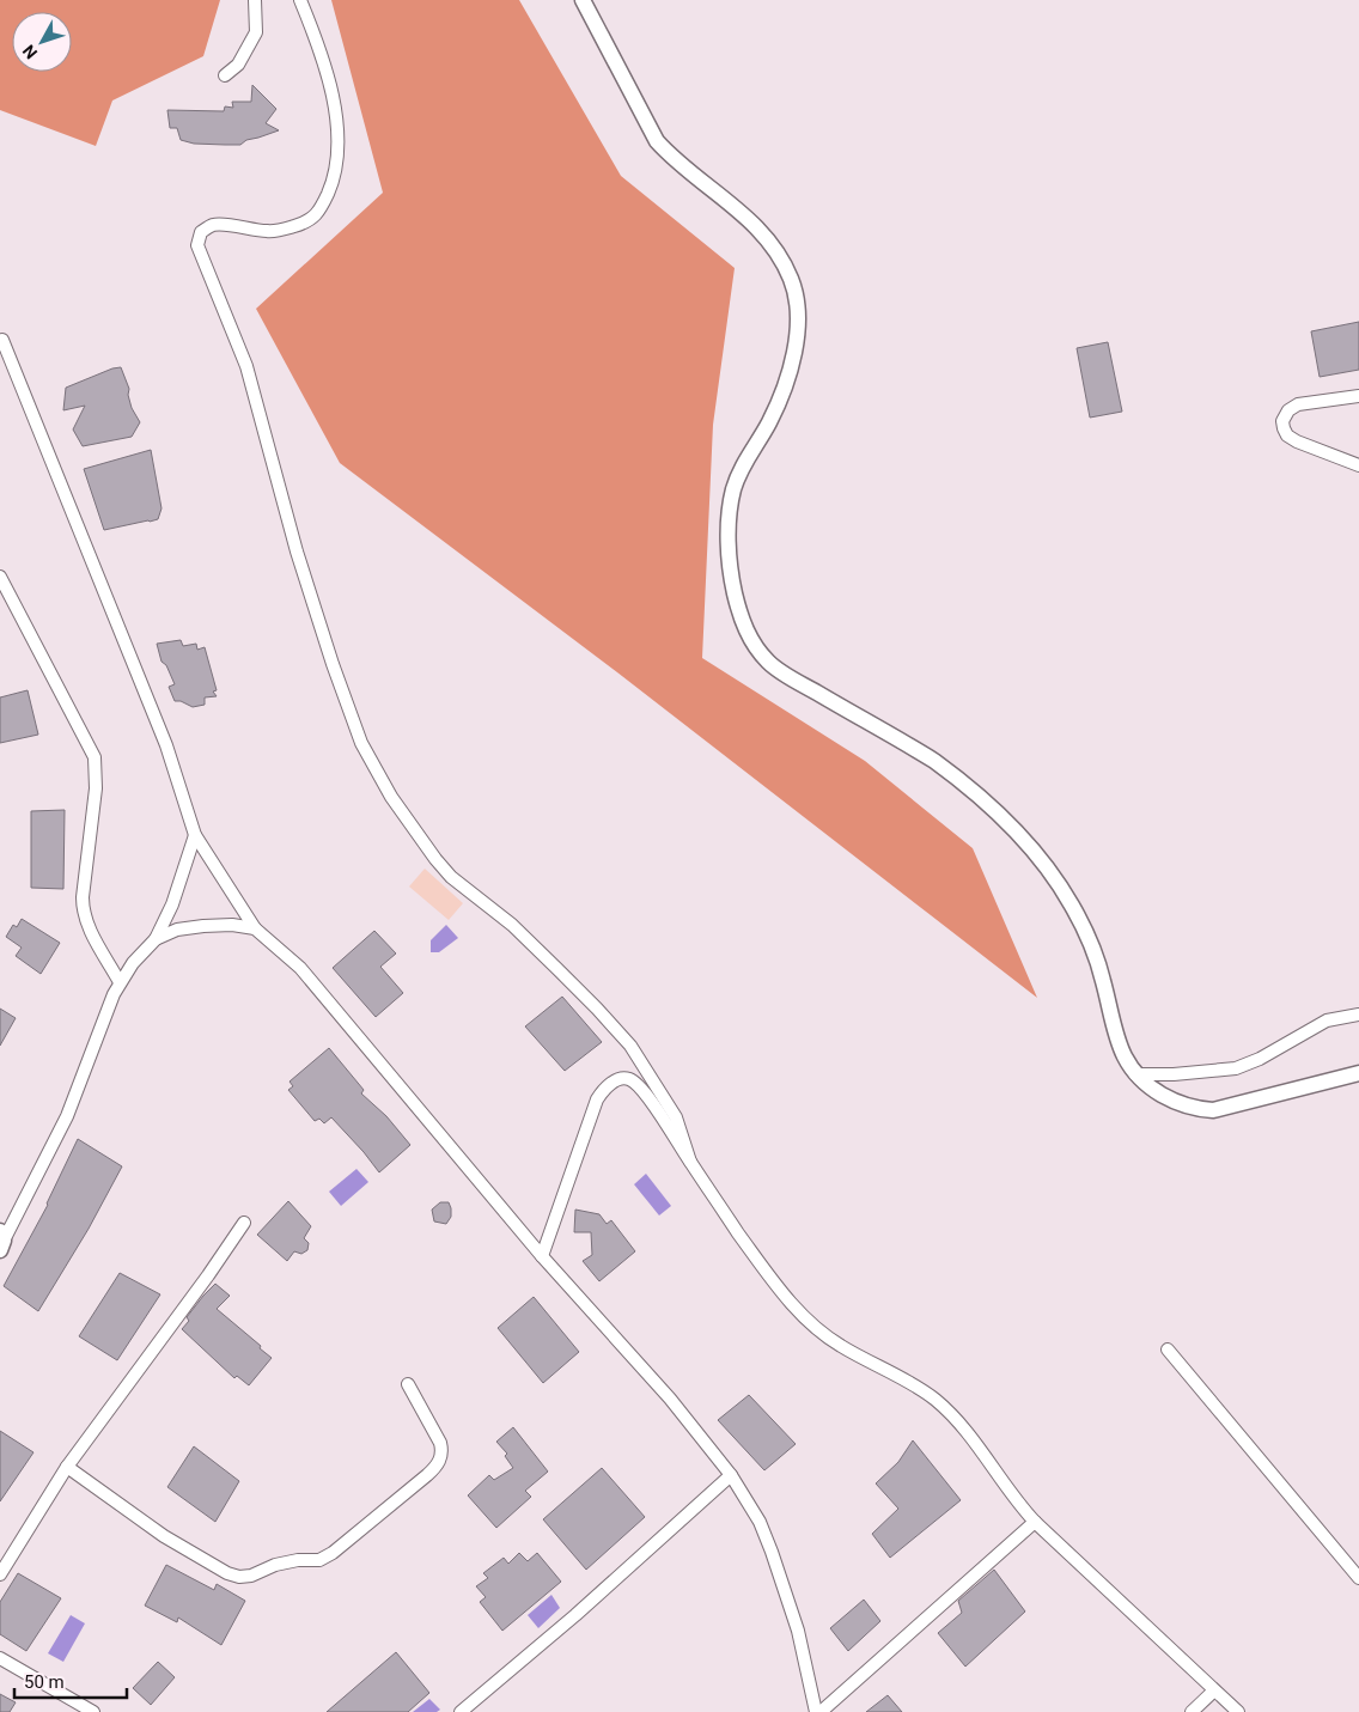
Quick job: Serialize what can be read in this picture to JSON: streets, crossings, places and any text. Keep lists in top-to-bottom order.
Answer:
{
  "scale_bar": "50 m",
  "north": "bottom left"
}
